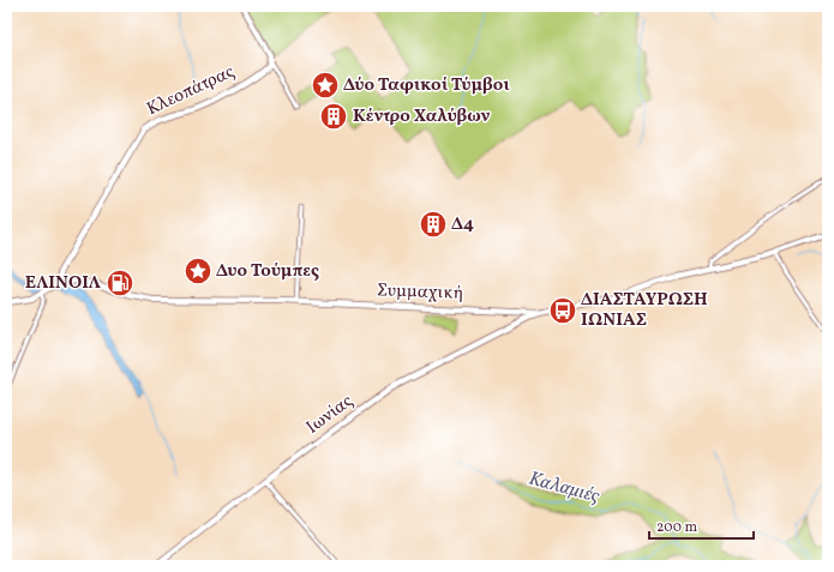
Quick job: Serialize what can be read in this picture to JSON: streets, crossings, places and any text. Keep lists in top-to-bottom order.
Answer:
{
  "streets": {
    "street": ["Κλεοπάτρας", "Συμμαχική", "Ιωνίας"]
  },
  "crossings": [
    ["Κλεοπάτρας", "Συμμαχική"],
    ["Συμμαχική", "Ιωνίας"]
  ],
  "water": ["Καλαμιές"],
  "places": {
    "place": ["Δύο Ταφικοί Τύμβοι", "Δυο Τούμπες"],
    "building": ["Κέντρο Χαλύβων", "Δ4"],
    "fuel station": ["ΕΛΙΝΟΙΛ"],
    "bus stop": ["ΔΙΑΣΤΑΥΡΩΣΗ ΙΩΝΙΑΣ"]
  },
  "scale_bar": "200 m"
}
